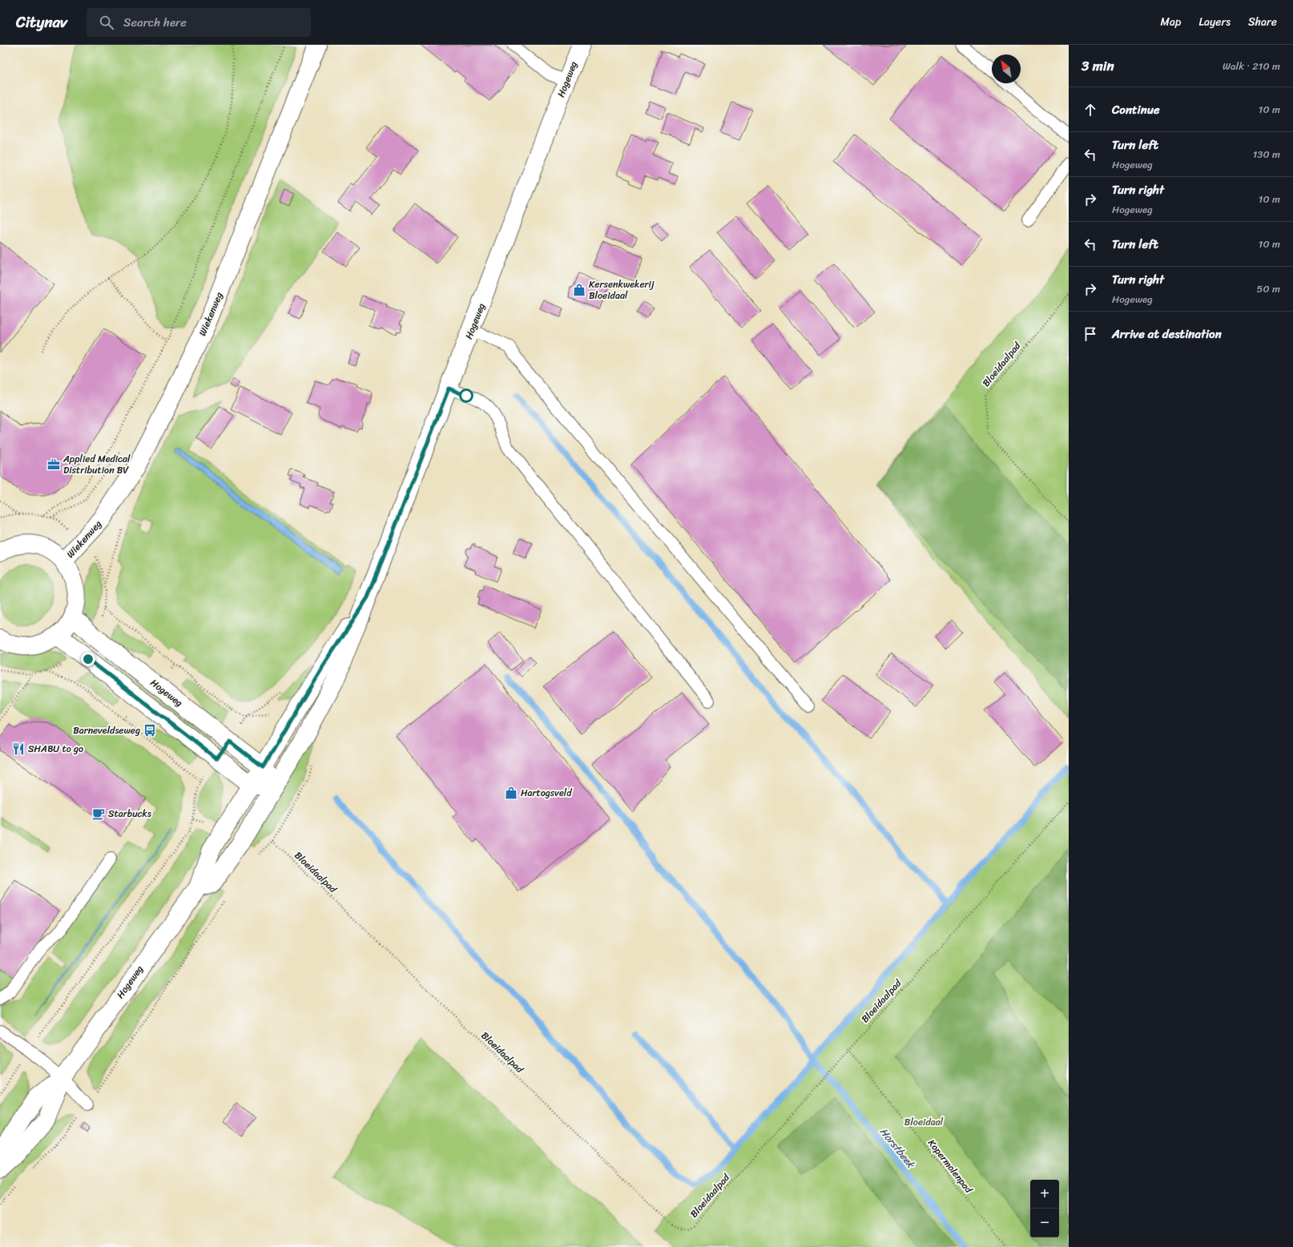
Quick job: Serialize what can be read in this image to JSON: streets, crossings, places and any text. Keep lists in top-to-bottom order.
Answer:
{
  "streets": {
    "street": ["Hogeweg", "Wiekenweg"],
    "path": ["Bloeidaalpad", "Kopermolenpad"]
  },
  "crossings": [
    ["Bloeidaalpad", "Kopermolenpad"]
  ],
  "water": ["Horstbeek"],
  "parks": ["Bloeidaal"],
  "places": {
    "shop": ["Kersenkwekerij Bloeidaal", "Hartogsveld"],
    "office": ["Applied Medical Distribution BV"],
    "bus stop": ["Barneveldseweg"],
    "restaurant": ["SHABU to go"],
    "cafe": ["Starbucks"]
  },
  "north": "top left",
  "page": {
    "header": "Citynav",
    "search": "Search here",
    "nav": ["Map", "Layers", "Share"],
    "heading": ["3 min", "Walk · 210 m"],
    "list": [
      ["Continue", "10 m"],
      ["Turn left", "Hogeweg", "130 m"],
      ["Turn right", "Hogeweg", "10 m"],
      ["Turn left", "10 m"],
      ["Turn right", "Hogeweg", "50 m"],
      "Arrive at destination"
    ],
    "map_buttons": ["+", "−"]
  }
}
